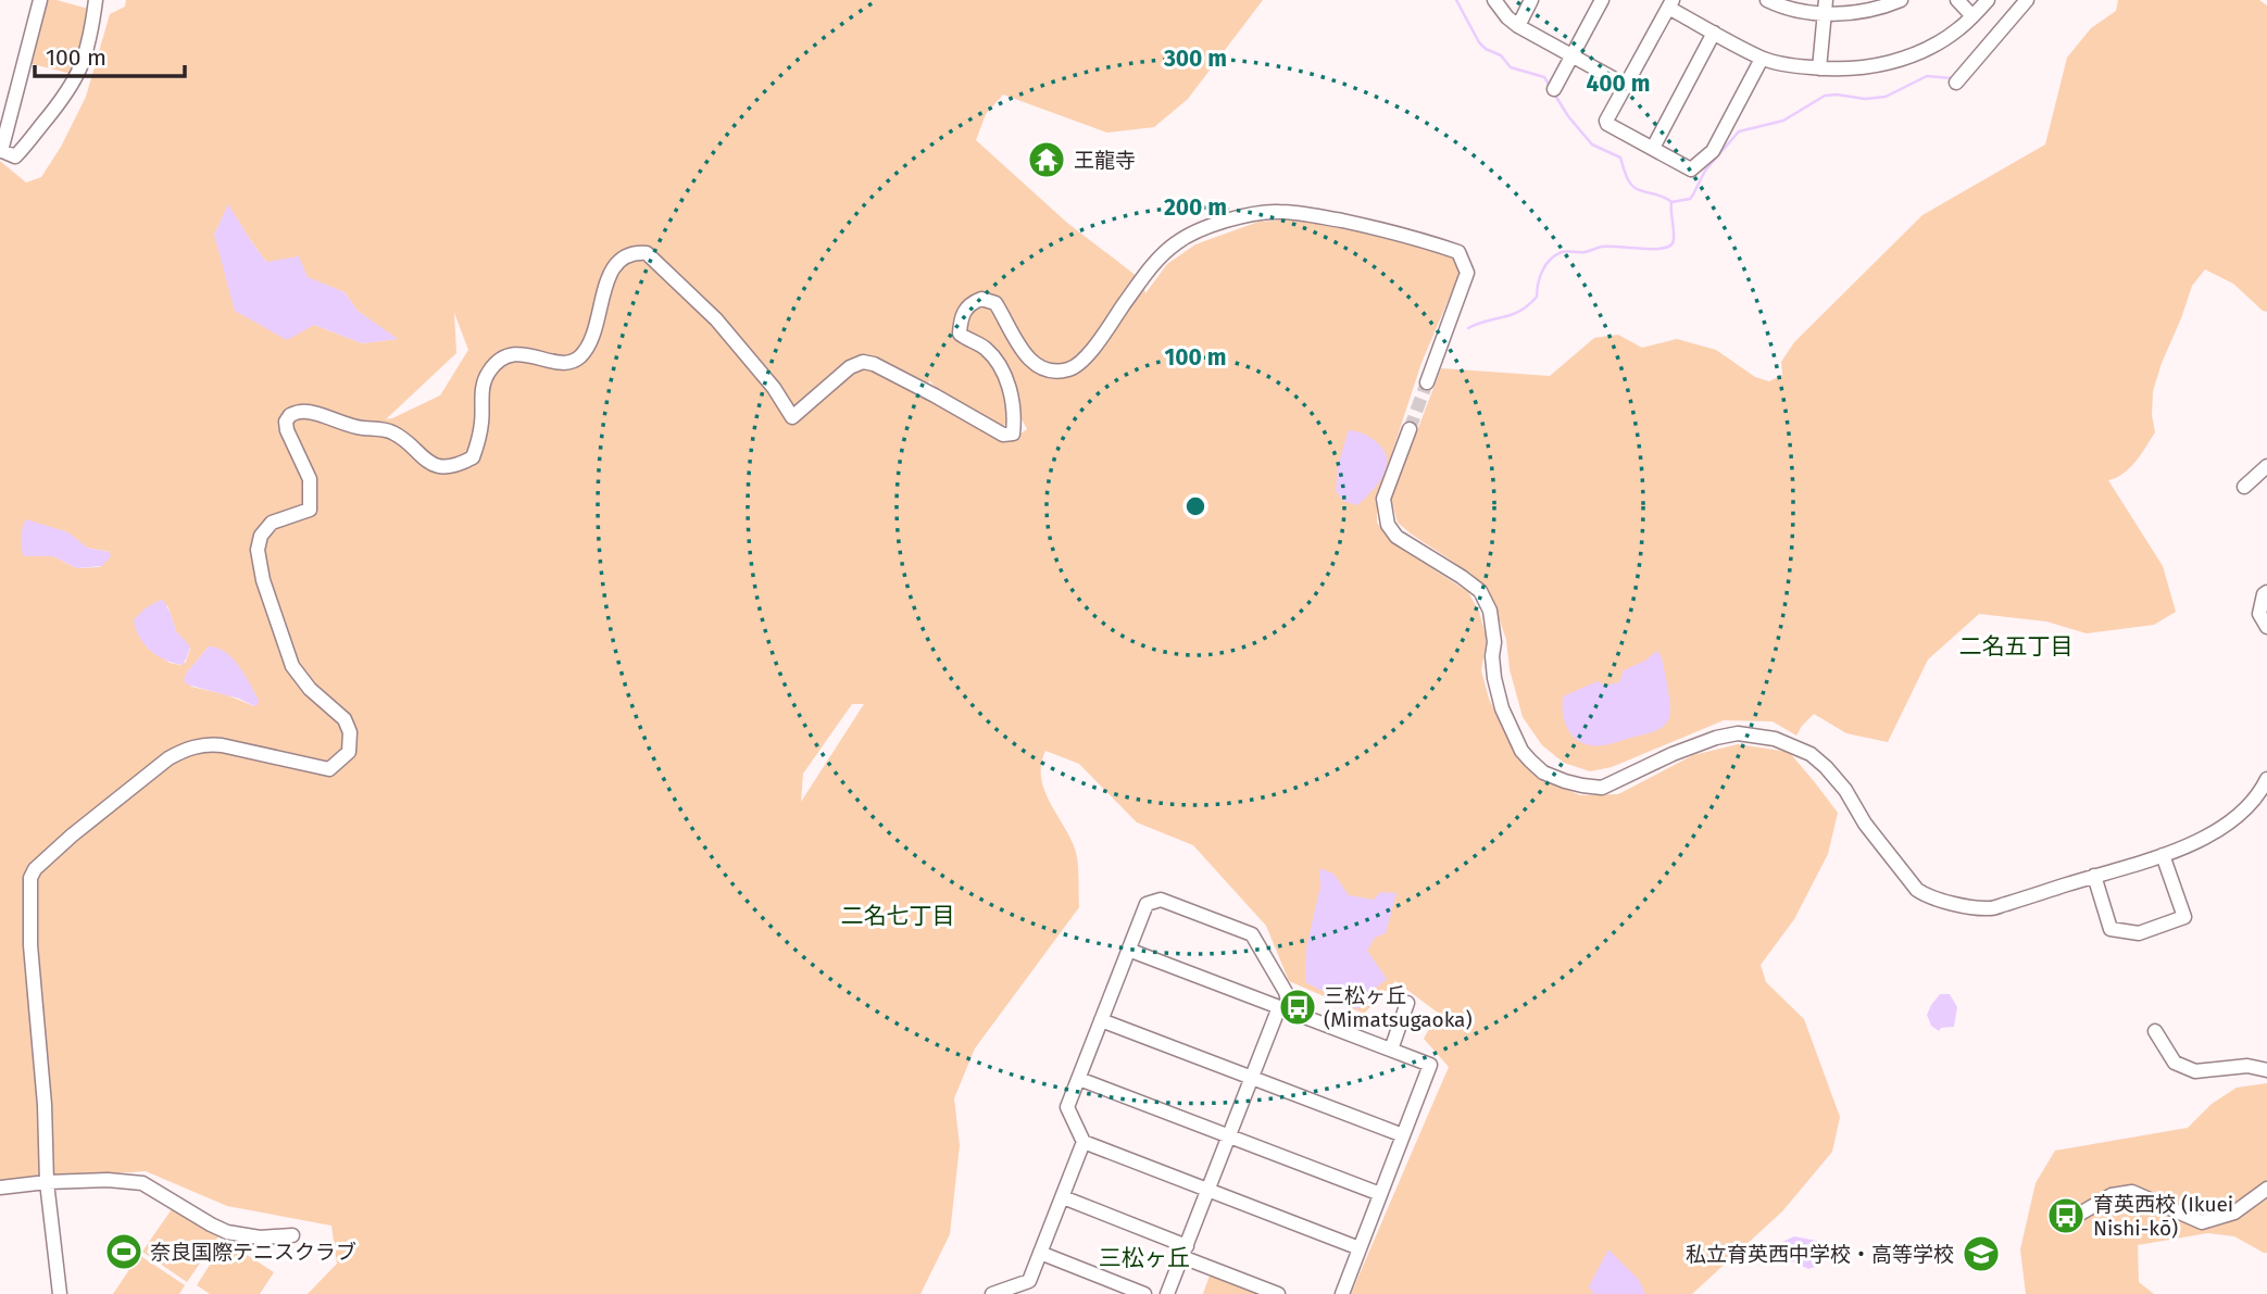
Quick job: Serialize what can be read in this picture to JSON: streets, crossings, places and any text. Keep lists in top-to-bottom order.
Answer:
{
  "districts": ["二名五丁目", "二名七丁目", "三松ヶ丘"],
  "places": {
    "temple": ["王龍寺"],
    "bus stop": ["三松ヶ丘 (Mimatsugaoka)", "育英西校 (Ikuei Nishi-kō)"],
    "sports": ["奈良国際テニスクラブ"],
    "school or university": ["私立育英西中学校・高等学校"]
  },
  "scale_bar": "100 m",
  "rings": [
    "300 m",
    "400 m",
    "200 m",
    "100 m"
  ]
}
